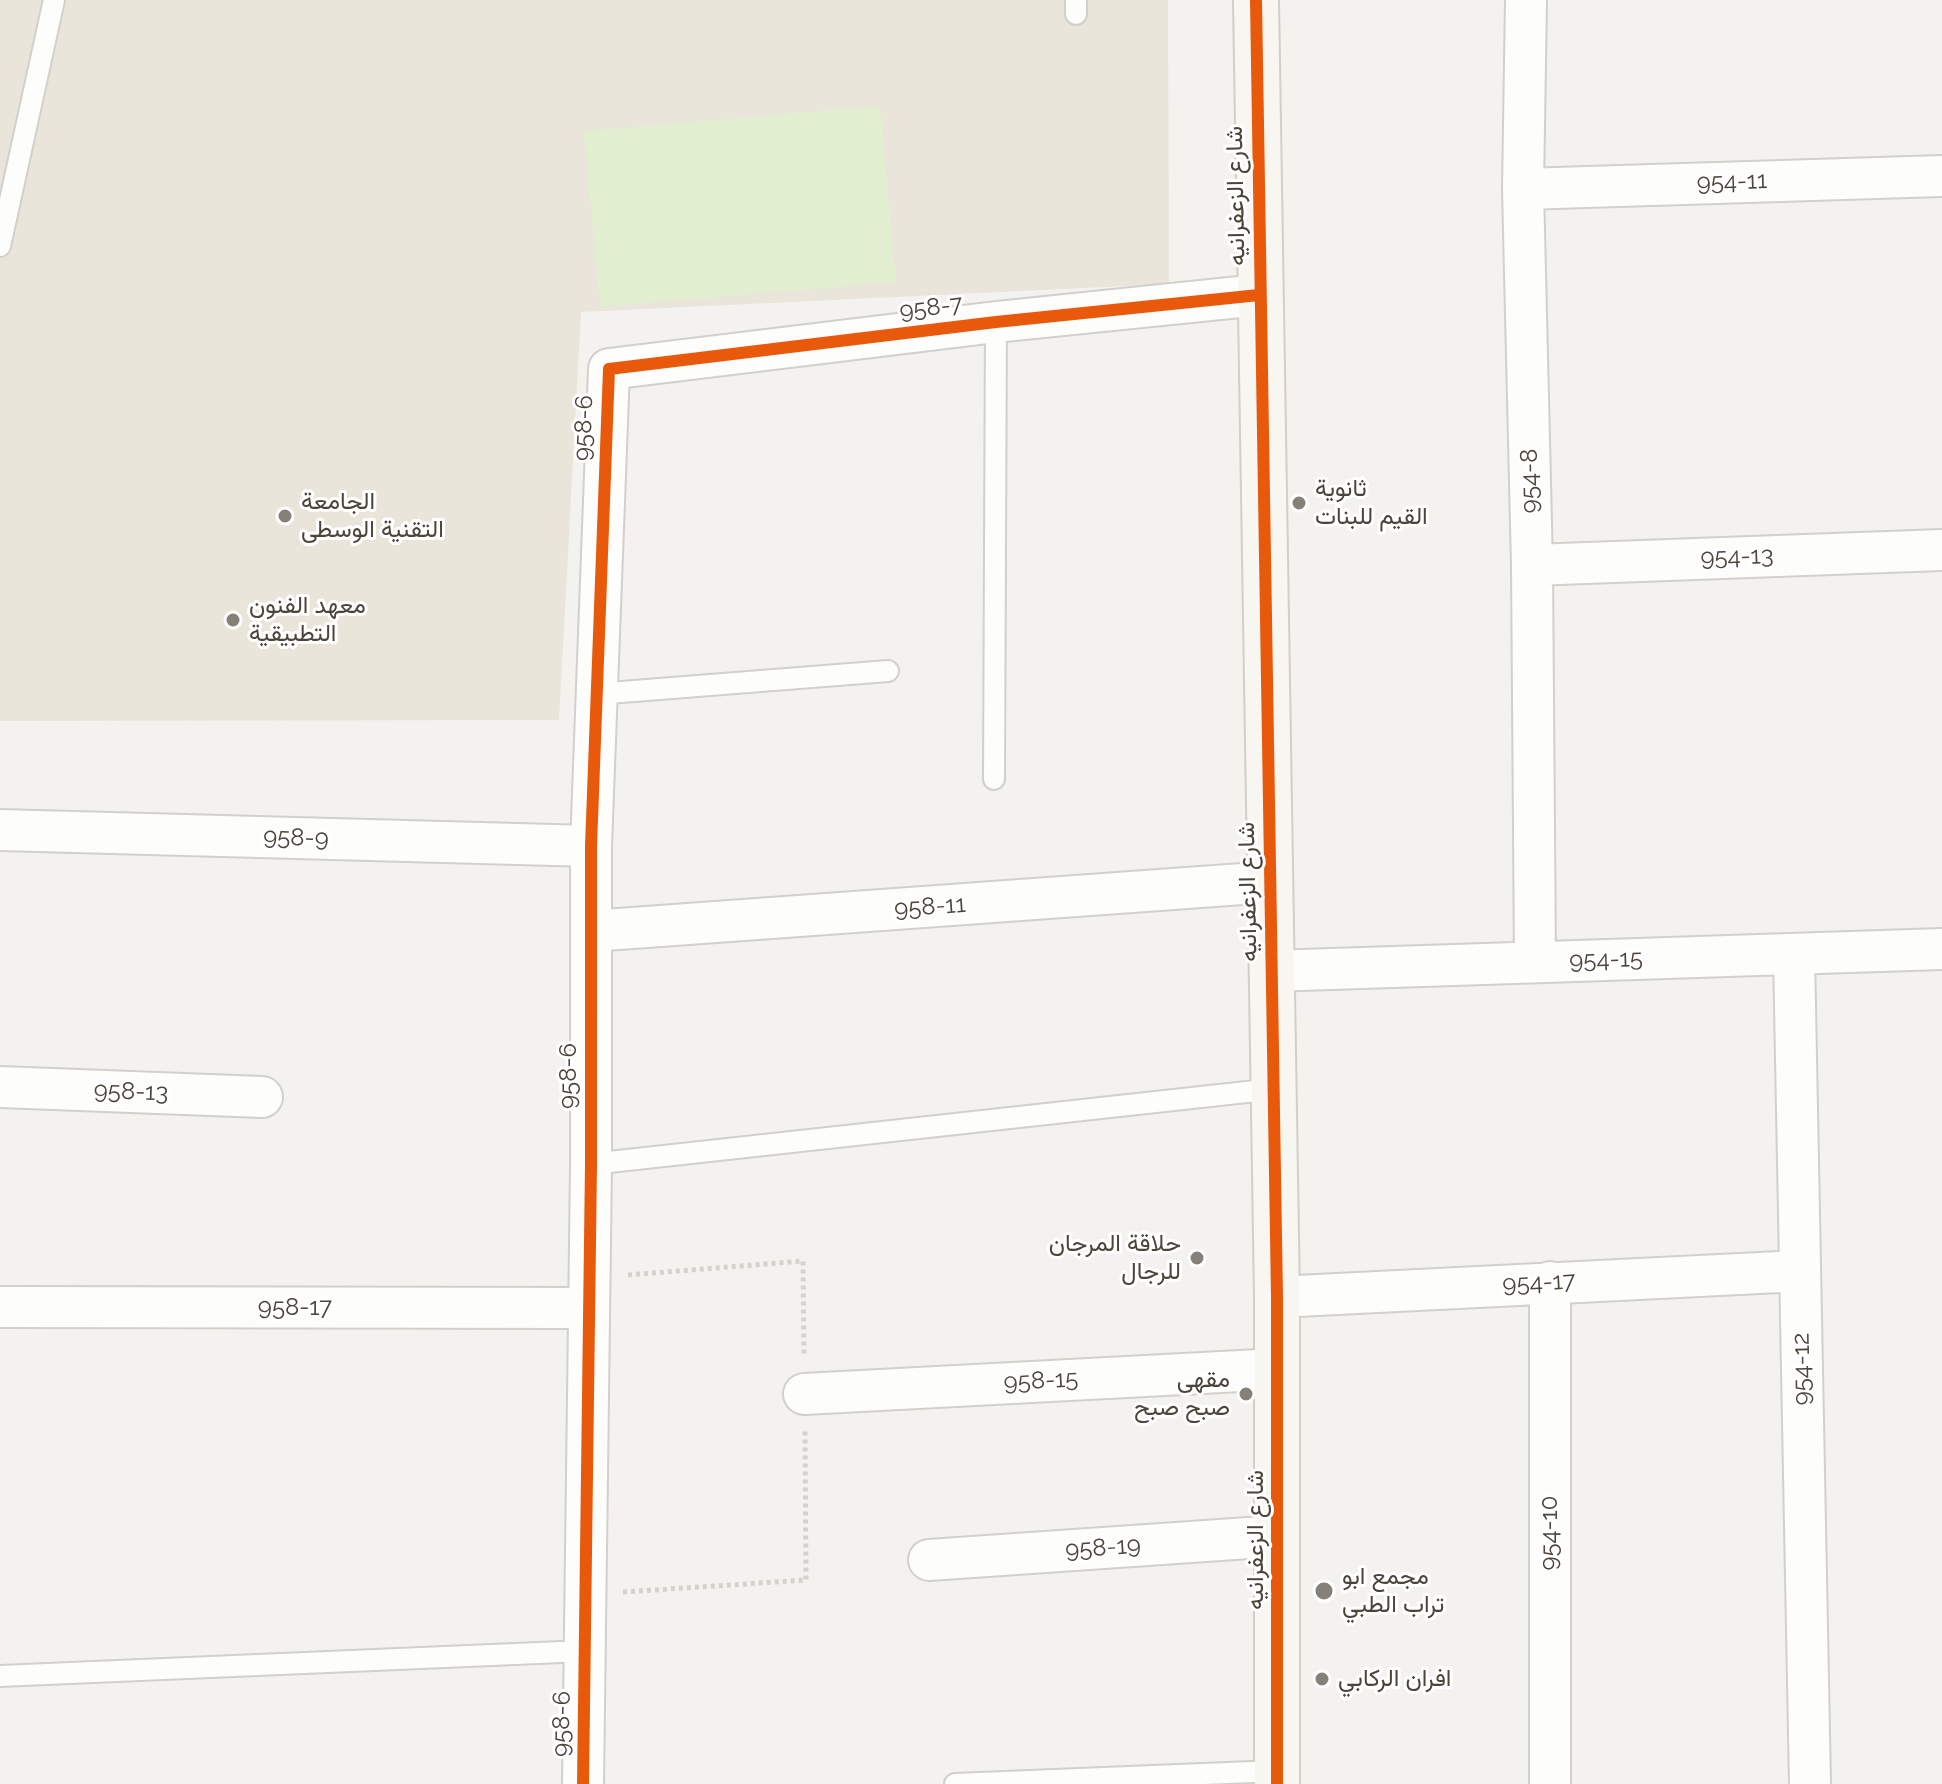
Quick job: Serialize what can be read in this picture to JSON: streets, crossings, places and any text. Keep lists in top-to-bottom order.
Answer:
{
  "streets": {
    "street": [
      "954-11",
      "شارع الزعفرانيه",
      "958-7",
      "958-6",
      "954-8",
      "954-13",
      "958-9",
      "958-11",
      "954-15",
      "958-13",
      "954-17",
      "958-17",
      "954-12",
      "958-15",
      "954-10",
      "958-19"
    ]
  },
  "crossings": [
    ["954-11", "954-8"],
    ["شارع الزعفرانيه", "958-7"],
    ["شارع الزعفرانيه", "958-11"],
    ["شارع الزعفرانيه", "954-15"],
    ["شارع الزعفرانيه", "954-17"],
    ["شارع الزعفرانيه", "958-15"],
    ["شارع الزعفرانيه", "958-19"],
    ["958-7", "958-6"],
    ["958-6", "958-9"],
    ["958-6", "958-11"],
    ["958-6", "958-17"],
    ["954-8", "954-13"],
    ["954-8", "954-15"],
    ["954-15", "954-12"],
    ["954-17", "954-12"],
    ["954-17", "954-10"]
  ],
  "places": [
    "ثانوية القيم للبنات",
    "الجامعة التقنية الوسطى",
    "معهد الفنون التطبيقية",
    "حلاقة المرجان للرجال",
    "مقهى صبح صبح",
    "مجمع ابو تراب الطبي",
    "افران الركابي"
  ]
}
